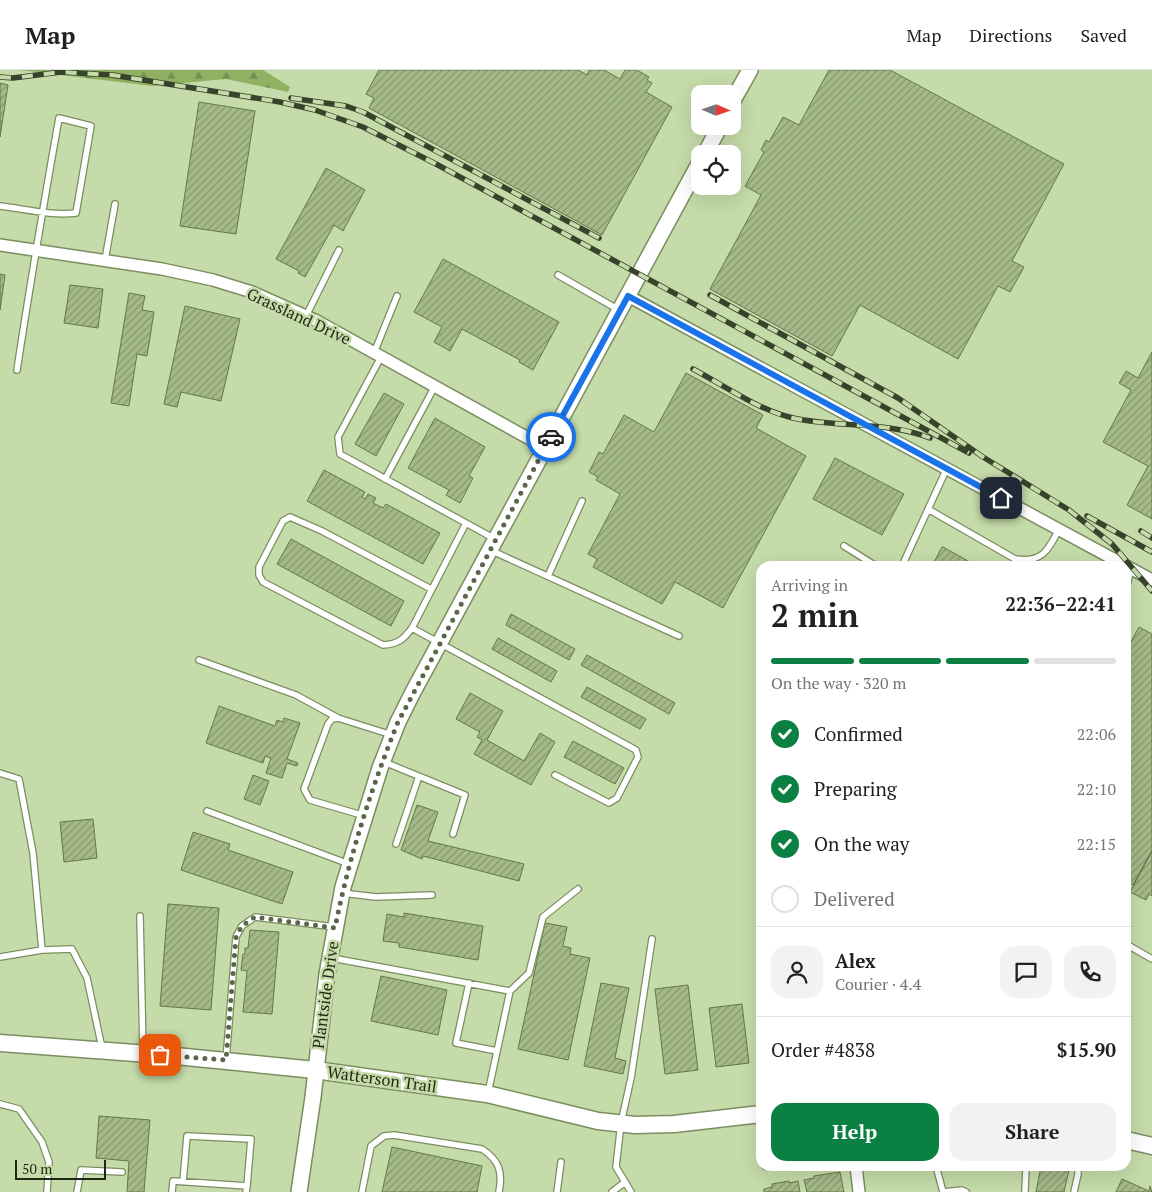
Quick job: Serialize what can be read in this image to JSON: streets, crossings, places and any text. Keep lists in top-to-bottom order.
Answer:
{
  "streets": {
    "main road": ["Watterson Trail"],
    "street": ["Grassland Drive", "Plantside Drive"]
  },
  "crossings": [
    ["Grassland Drive", "Plantside Drive"],
    ["Plantside Drive", "Watterson Trail"]
  ],
  "scale_bar": "50 m",
  "north": "right",
  "page": {
    "header": "Map",
    "nav": ["Map", "Directions", "Saved"],
    "heading": ["2 min", "Arriving in", "22:36–22:41"],
    "panel": [
      "Alex",
      "Courier · 4.4",
      "Order #4838",
      "$15.90"
    ],
    "bar": "On the way · 320 m",
    "list": [
      ["Confirmed", "22:06"],
      ["Preparing", "22:10"],
      ["On the way", "22:15"],
      "Delivered"
    ],
    "buttons": ["Help", "Share"],
    "scale": "50 m"
  }
}
